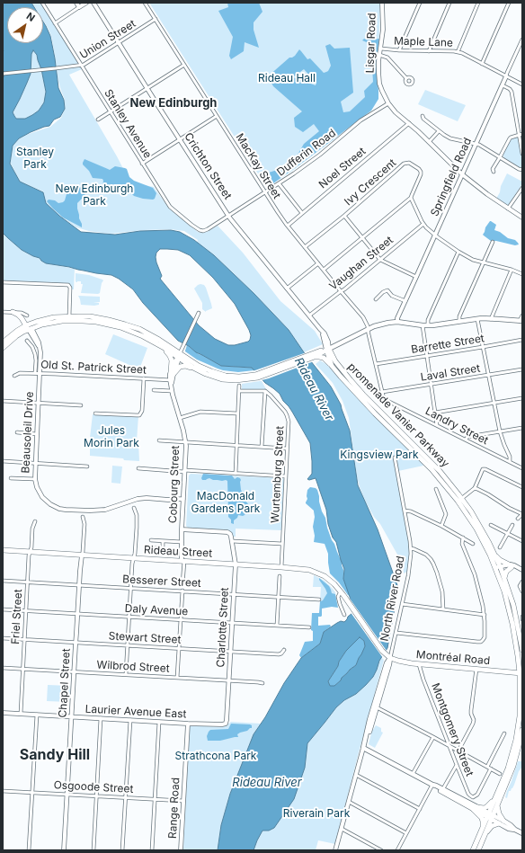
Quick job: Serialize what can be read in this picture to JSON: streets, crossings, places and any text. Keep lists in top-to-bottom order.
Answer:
{
  "streets": {
    "main road": [
      "promenade Vanier Parkway",
      "Rideau Street",
      "North River Road",
      "Montréal Road"
    ],
    "street": [
      "Union Street",
      "Maple Lane",
      "Lisgar Road",
      "Stanley Avenue",
      "Dufferin Road",
      "Crichton Street",
      "MacKay Street",
      "Noel Street",
      "Springfield Road",
      "Ivy Crescent",
      "Vaughan Street",
      "Barrette Street",
      "Old St. Patrick Street",
      "Laval Street",
      "Landry Street",
      "Beausoleil Drive",
      "Wurtemburg Street",
      "Cobourg Street",
      "Besserer Street",
      "Daly Avenue",
      "Friel Street",
      "Charlotte Street",
      "Stewart Street",
      "Wilbrod Street",
      "Chapel Street",
      "Laurier Avenue East",
      "Montgomery Street",
      "Osgoode Street",
      "Range Road"
    ]
  },
  "crossings": [
    ["Union Street", "Stanley Avenue"],
    ["Union Street", "Crichton Street"],
    ["Union Street", "MacKay Street"],
    ["Maple Lane", "Lisgar Road"],
    ["Maple Lane", "Springfield Road"],
    ["Lisgar Road", "Dufferin Road"],
    ["Lisgar Road", "Noel Street"],
    ["Lisgar Road", "Springfield Road"],
    ["Stanley Avenue", "Dufferin Road"],
    ["Dufferin Road", "Crichton Street"],
    ["Dufferin Road", "MacKay Street"],
    ["Crichton Street", "Vaughan Street"],
    ["Crichton Street", "promenade Vanier Parkway"],
    ["MacKay Street", "Noel Street"],
    ["MacKay Street", "Ivy Crescent"],
    ["MacKay Street", "Vaughan Street"],
    ["MacKay Street", "Barrette Street"],
    ["MacKay Street", "Laval Street"],
    ["MacKay Street", "Landry Street"],
    ["Old St. Patrick Street", "Beausoleil Drive"],
    ["Old St. Patrick Street", "Cobourg Street"],
    ["Beausoleil Drive", "Cobourg Street"],
    ["Wurtemburg Street", "Rideau Street"],
    ["Cobourg Street", "Rideau Street"],
    ["Cobourg Street", "Charlotte Street"],
    ["Rideau Street", "Friel Street"],
    ["Rideau Street", "Charlotte Street"],
    ["Rideau Street", "Montréal Road"],
    ["Rideau Street", "Chapel Street"],
    ["Besserer Street", "Friel Street"],
    ["Besserer Street", "Charlotte Street"],
    ["Besserer Street", "Chapel Street"],
    ["North River Road", "Montréal Road"],
    ["Daly Avenue", "Friel Street"],
    ["Daly Avenue", "Charlotte Street"],
    ["Daly Avenue", "Chapel Street"],
    ["Friel Street", "Stewart Street"],
    ["Friel Street", "Wilbrod Street"],
    ["Friel Street", "Laurier Avenue East"],
    ["Charlotte Street", "Stewart Street"],
    ["Charlotte Street", "Wilbrod Street"],
    ["Charlotte Street", "Laurier Avenue East"],
    ["Stewart Street", "Chapel Street"],
    ["Montréal Road", "Montgomery Street"],
    ["Wilbrod Street", "Chapel Street"],
    ["Chapel Street", "Laurier Avenue East"],
    ["Chapel Street", "Osgoode Street"],
    ["Laurier Avenue East", "Range Road"],
    ["Osgoode Street", "Range Road"]
  ],
  "districts": ["New Edinburgh", "Sandy Hill"],
  "water": ["Rideau River"],
  "parks": [
    "Rideau Hall",
    "Stanley Park",
    "New Edinburgh Park",
    "Jules Morin Park",
    "Kingsview Park",
    "MacDonald Gardens Park",
    "Strathcona Park",
    "Riverain Park"
  ],
  "north": "top right"
}
